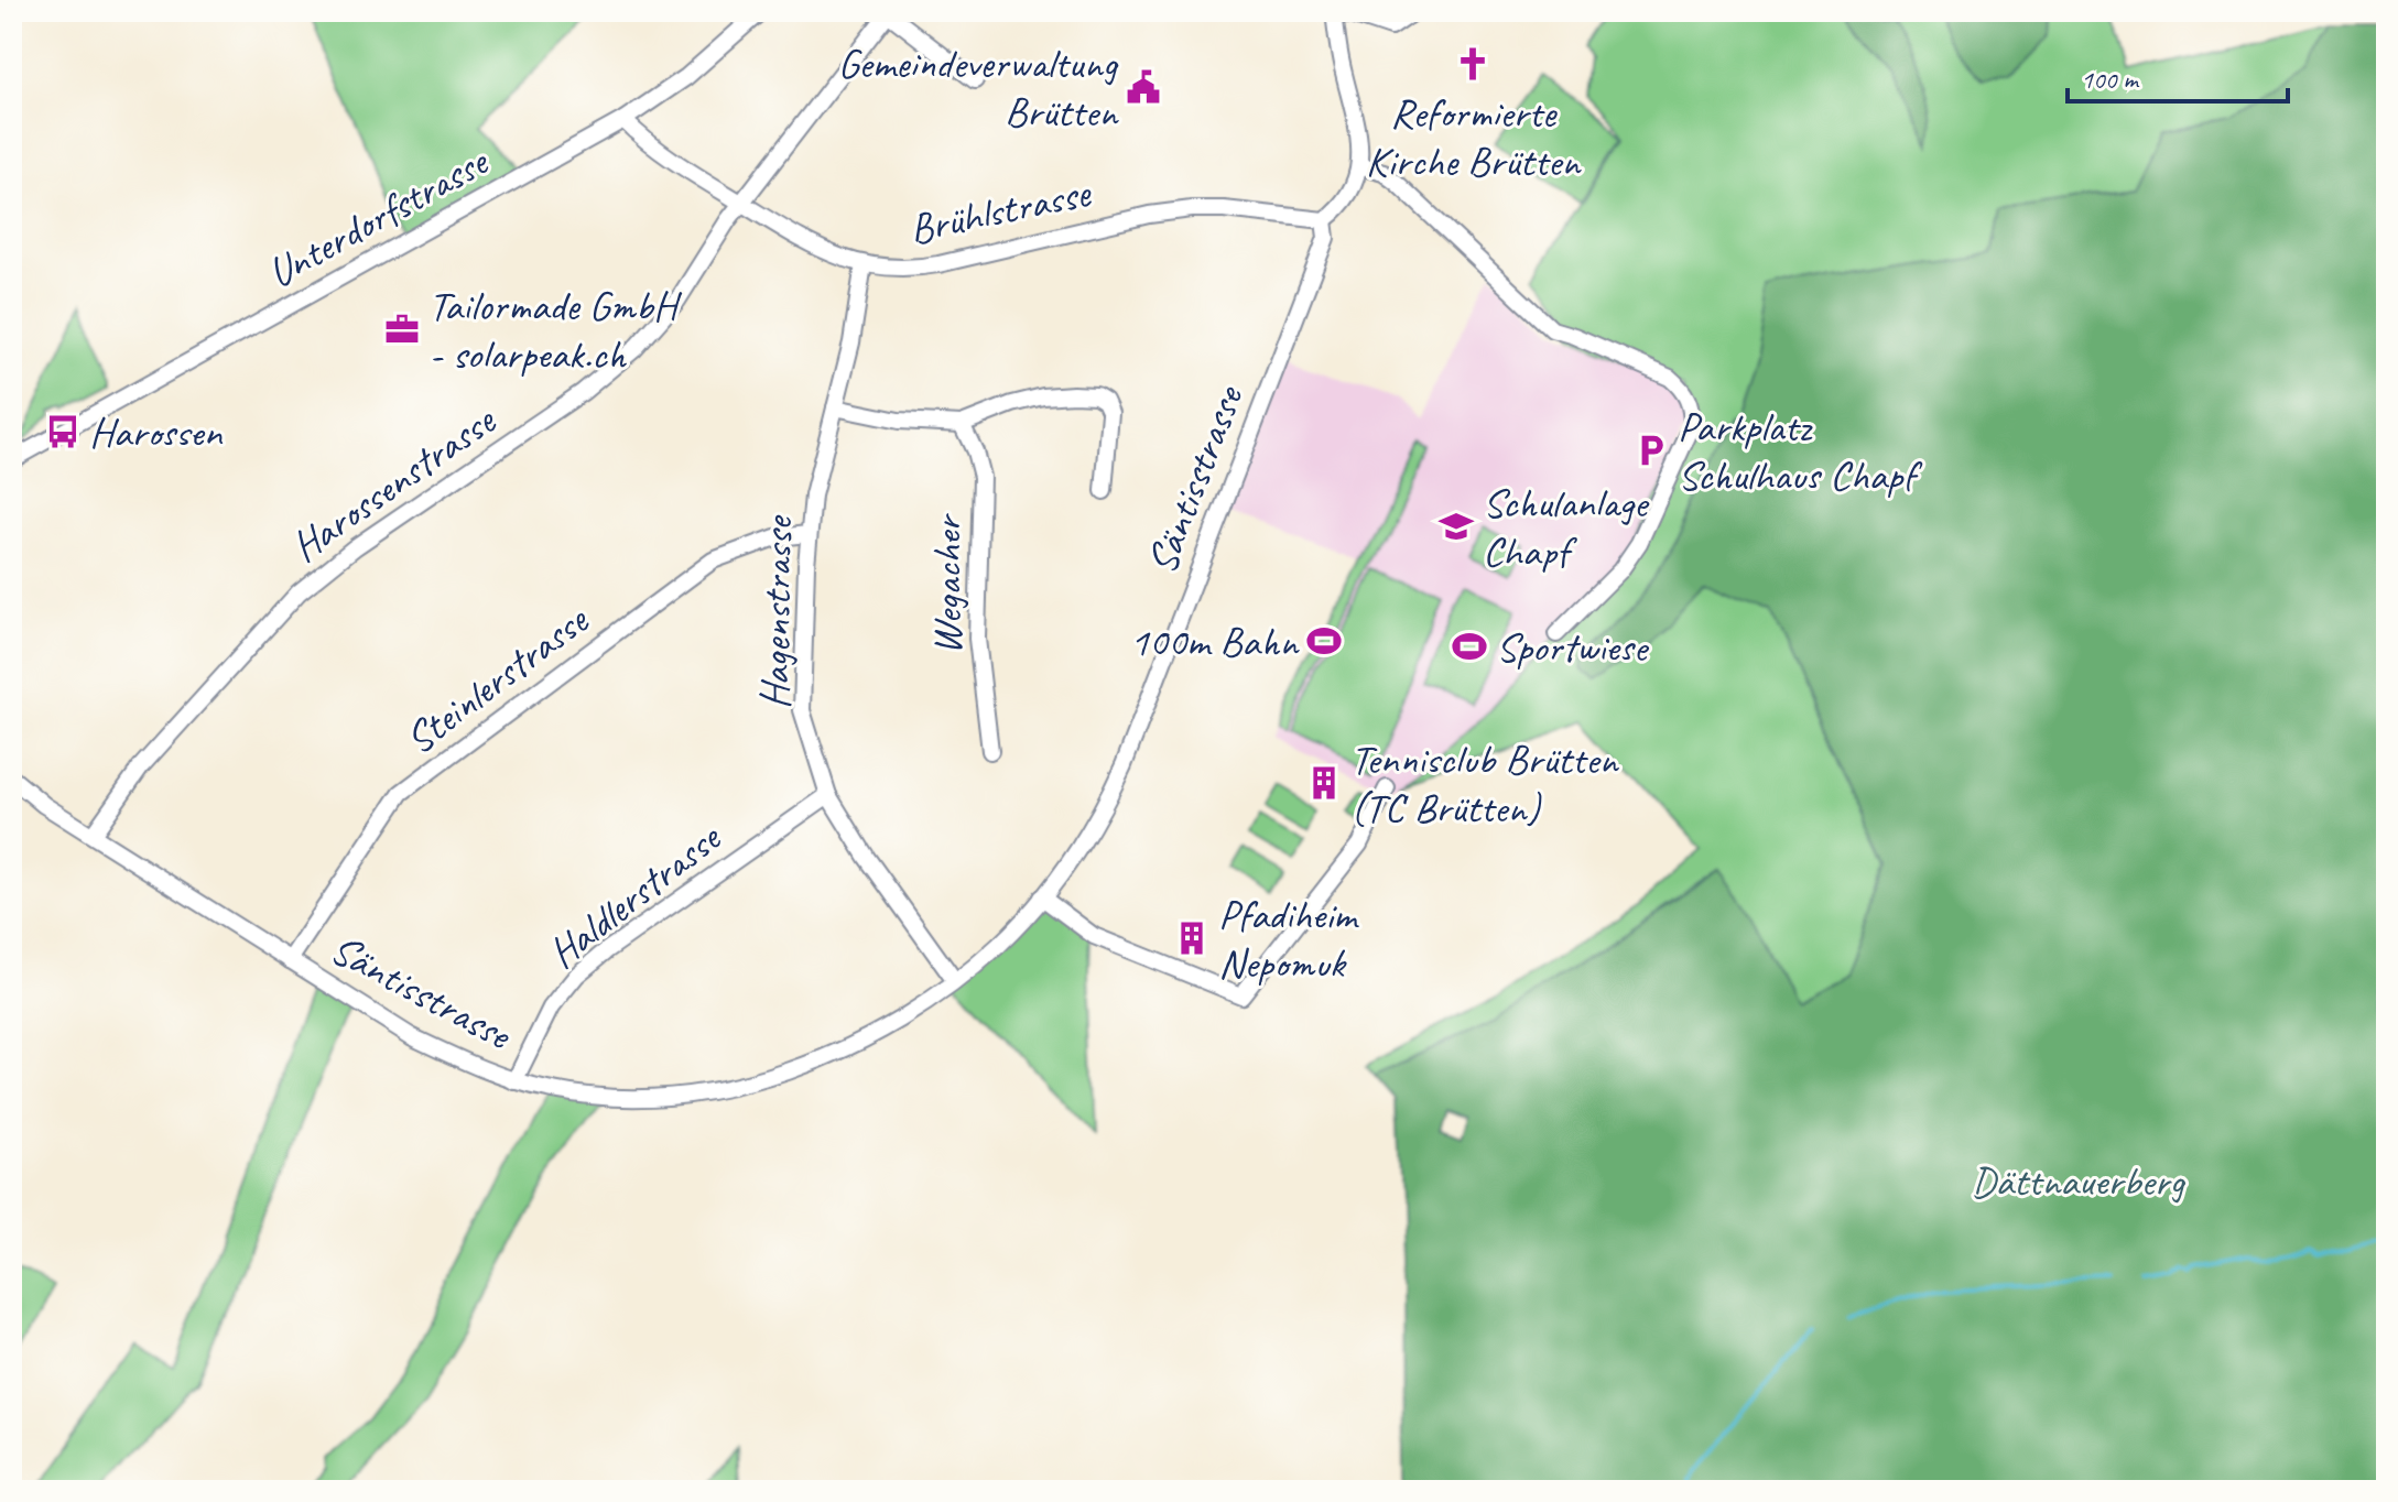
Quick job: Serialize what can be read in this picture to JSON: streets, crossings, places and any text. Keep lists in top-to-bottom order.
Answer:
{
  "streets": {
    "street": [
      "Brühlstrasse",
      "Unterdorfstrasse",
      "Säntisstrasse",
      "Harossenstrasse",
      "Wegacher",
      "Hagenstrasse",
      "Steinlerstrasse",
      "Haldlerstrasse"
    ]
  },
  "crossings": [
    ["Brühlstrasse", "Unterdorfstrasse"],
    ["Brühlstrasse", "Säntisstrasse"],
    ["Brühlstrasse", "Harossenstrasse"],
    ["Brühlstrasse", "Hagenstrasse"],
    ["Säntisstrasse", "Harossenstrasse"],
    ["Säntisstrasse", "Hagenstrasse"],
    ["Säntisstrasse", "Steinlerstrasse"],
    ["Säntisstrasse", "Haldlerstrasse"],
    ["Hagenstrasse", "Steinlerstrasse"],
    ["Hagenstrasse", "Haldlerstrasse"]
  ],
  "parks": ["Dättnauerberg"],
  "places": {
    "church": ["Reformierte Kirche Brütten"],
    "public building": ["Gemeindeverwaltung Brütten"],
    "office": ["Tailormade GmbH - solarpeak.ch"],
    "bus stop": ["Harossen"],
    "parking": ["Parkplatz Schulhaus Chapf"],
    "school or university": ["Schulanlage Chapf"],
    "sports": ["100m Bahn", "Sportwiese"],
    "building": ["Tennisclub Brütten (TC Brütten)", "Pfadiheim Nepomuk"]
  },
  "scale_bar": "100 m"
}
